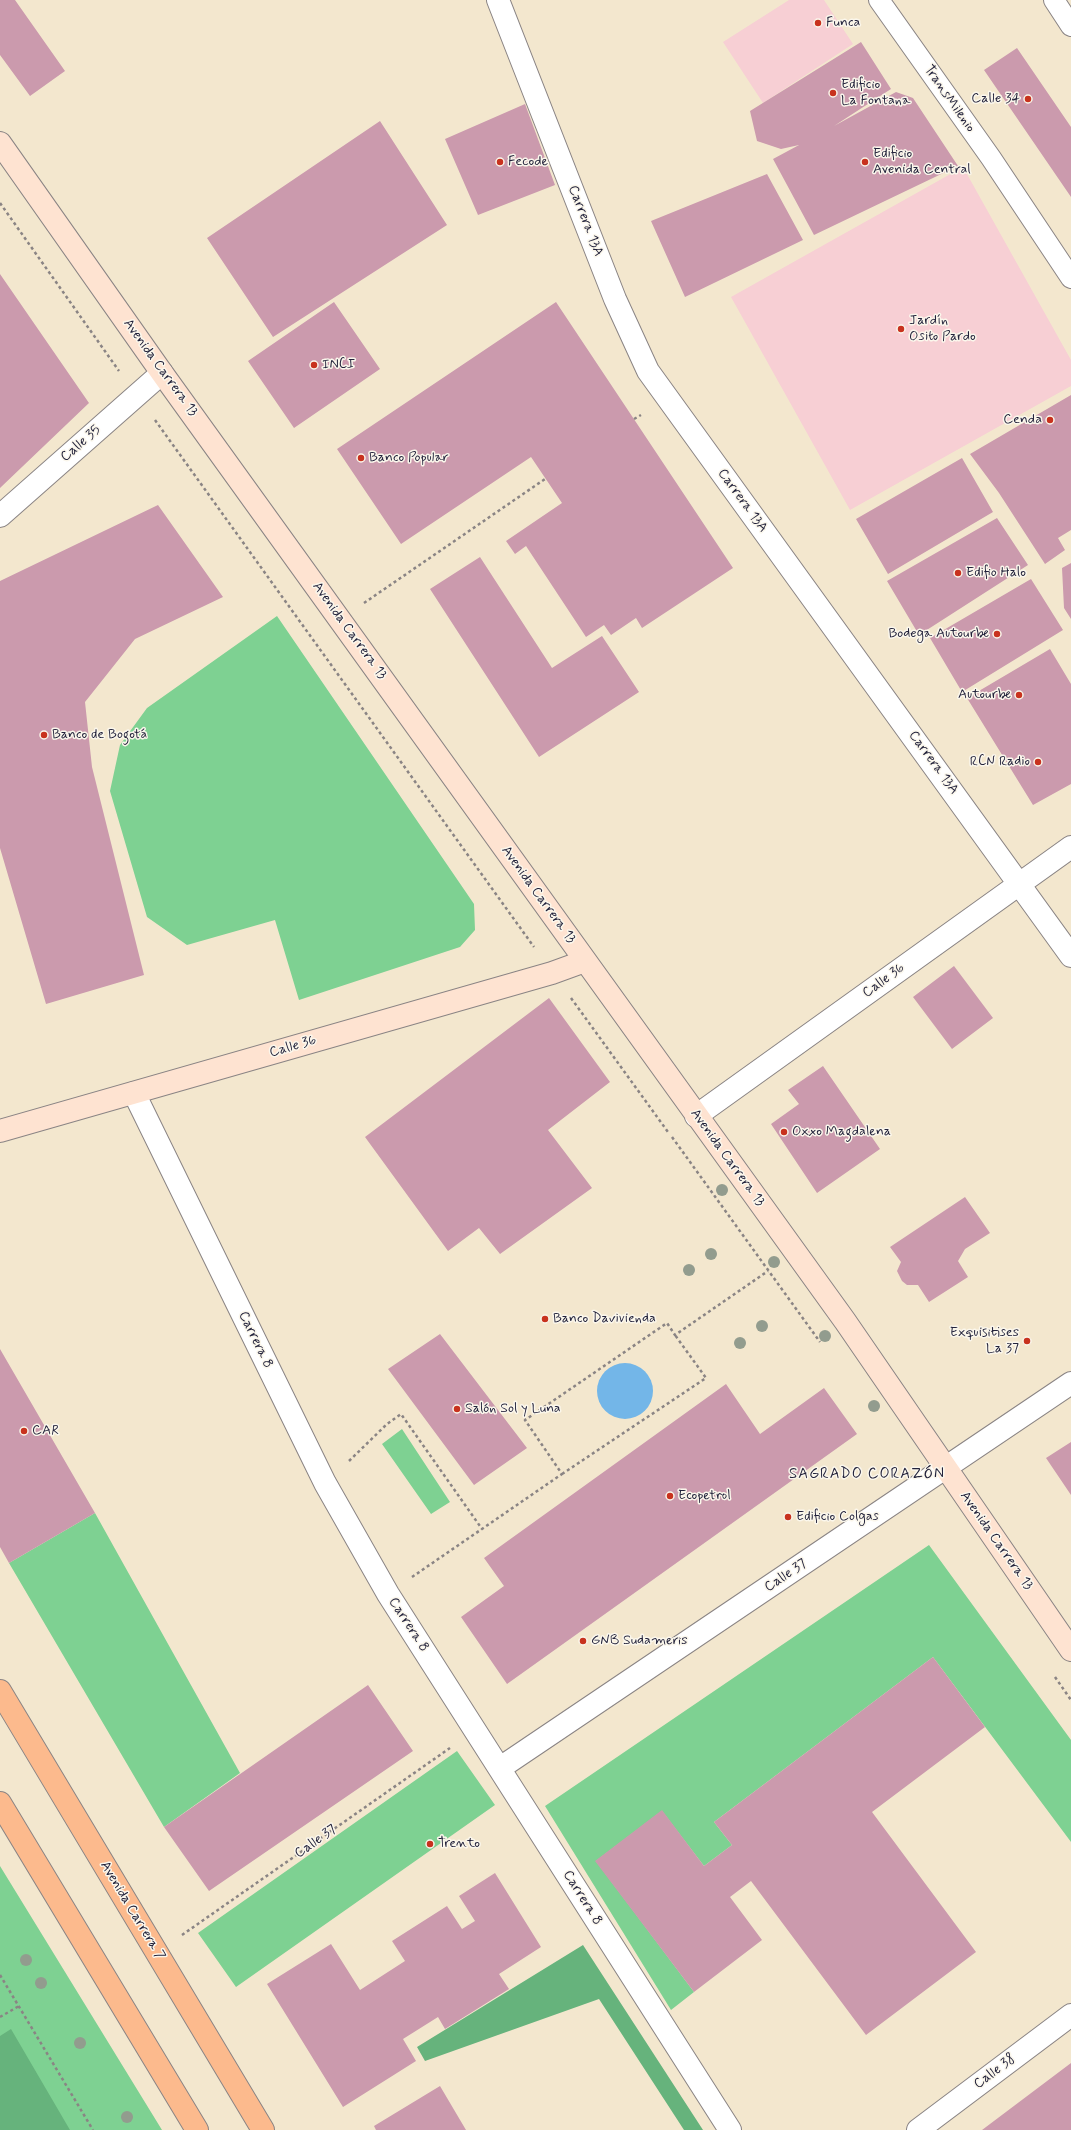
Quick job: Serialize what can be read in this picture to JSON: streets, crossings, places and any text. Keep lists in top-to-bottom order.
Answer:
{
  "streets": {
    "main road": ["Avenida Carrera 13", "Calle 36", "Avenida Carrera 7"],
    "street": [
      "Carrera 13A",
      "Calle 35",
      "Carrera 8",
      "Calle 37",
      "Calle 38"
    ],
    "lane": ["TransMilenio"]
  },
  "crossings": [
    ["Carrera 13A", "Calle 36"],
    ["Avenida Carrera 13", "Calle 35"],
    ["Avenida Carrera 13", "Calle 36"],
    ["Avenida Carrera 13", "Calle 37"],
    ["Calle 36", "Carrera 8"],
    ["Carrera 8", "Calle 37"],
    ["Calle 37", "Avenida Carrera 7"]
  ],
  "districts": ["SAGRADO CORAZÓN"],
  "places": [
    "Funca",
    "Edificio La Fontana",
    "Calle 34",
    "Fecode",
    "Edificio Avenida Central",
    "Jardín Osito Pardo",
    "INCI",
    "Cenda",
    "Banco Popular",
    "Edifio Halo",
    "Bodega Autourbe",
    "Autourbe",
    "Banco de Bogotá",
    "RCN Radio",
    "Oxxo Magdalena",
    "Banco Davivienda",
    "Exquisitises La 37",
    "Salón Sol y Luna",
    "CAR",
    "Ecopetrol",
    "Edificio Colgas",
    "GNB Sudameris",
    "Trento"
  ]
}
